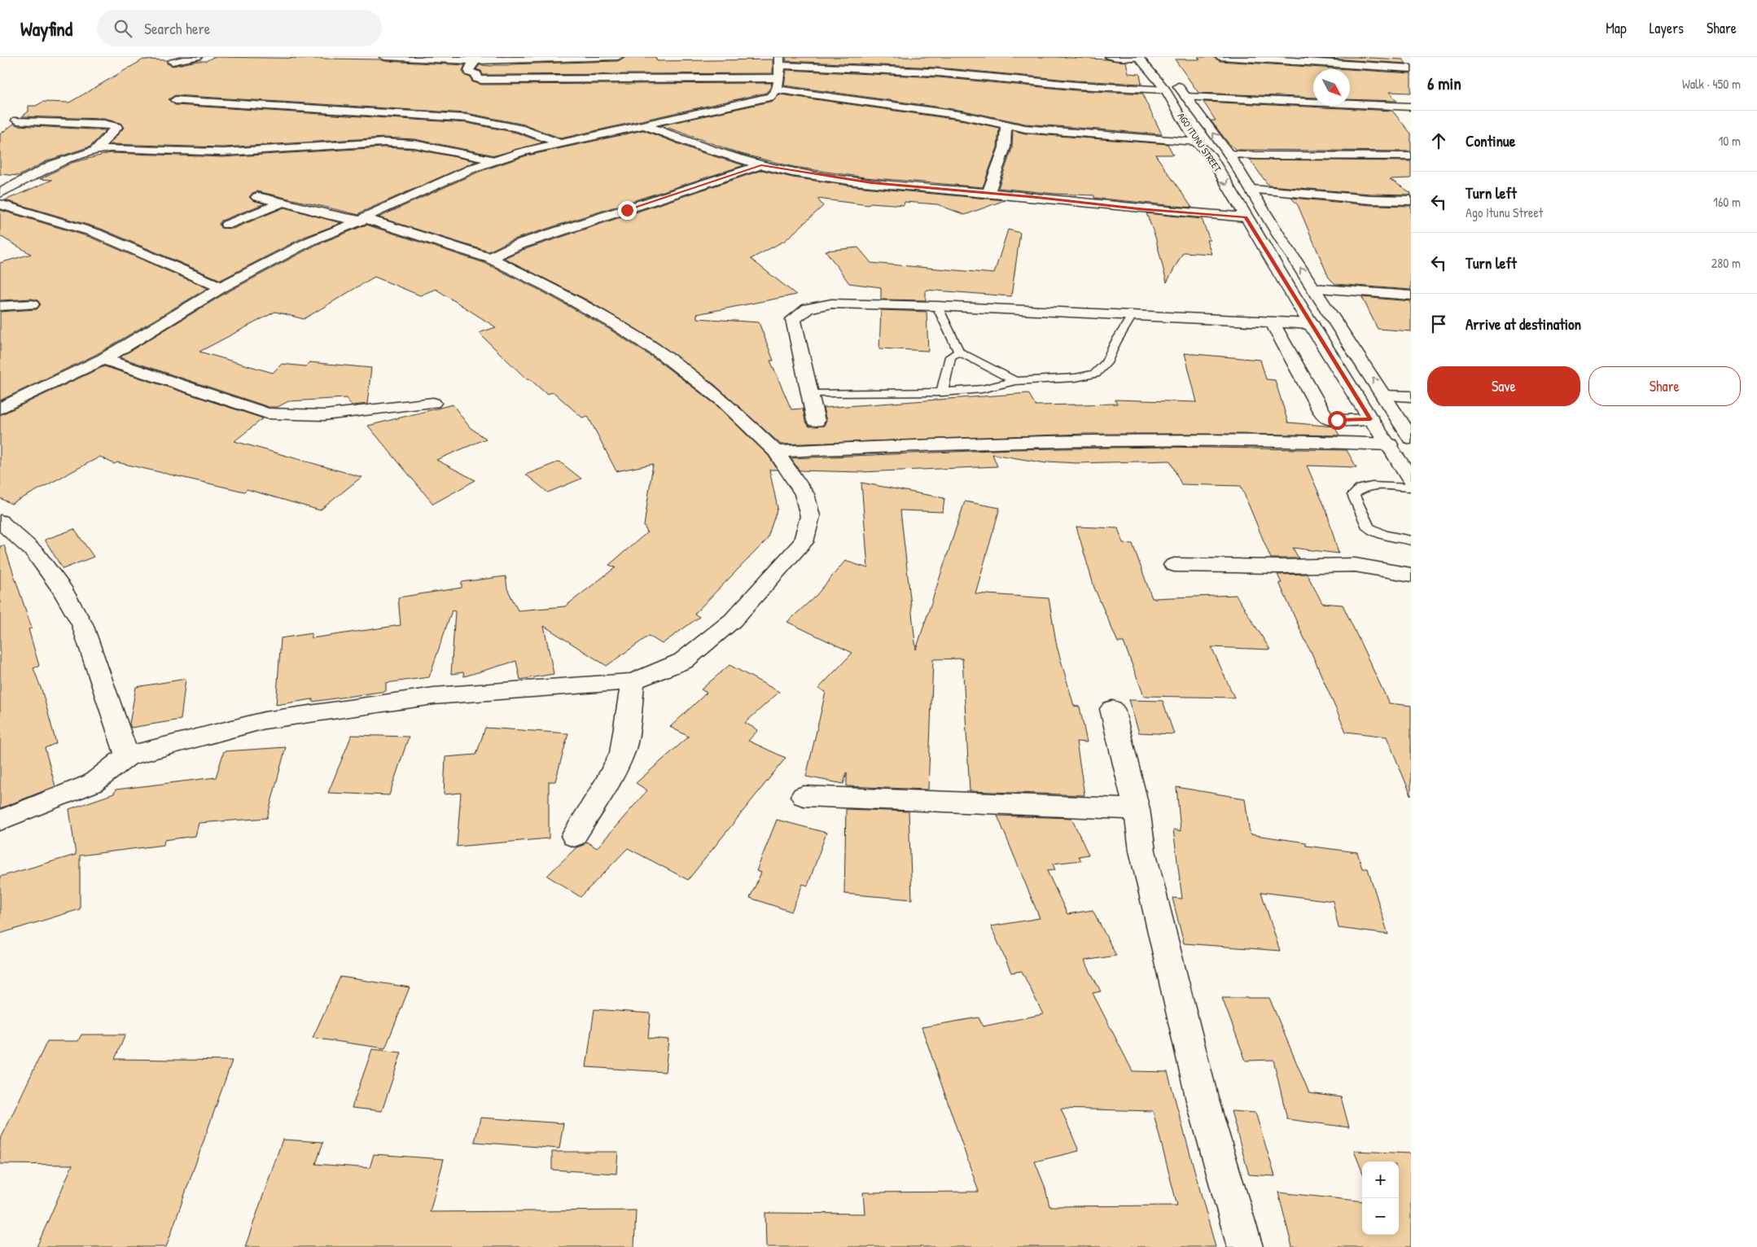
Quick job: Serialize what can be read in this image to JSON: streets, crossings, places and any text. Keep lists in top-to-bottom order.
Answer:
{
  "streets": {
    "street": ["AGO ITUNU STREET"]
  },
  "north": "bottom right",
  "page": {
    "header": "Wayfind",
    "search": "Search here",
    "nav": ["Map", "Layers", "Share"],
    "heading": ["6 min", "Walk · 450 m"],
    "list": [
      ["Continue", "10 m"],
      ["Turn left", "Ago Itunu Street", "160 m"],
      ["Turn left", "280 m"],
      "Arrive at destination"
    ],
    "buttons": ["Save", "Share"],
    "map_buttons": ["+", "−"]
  }
}
